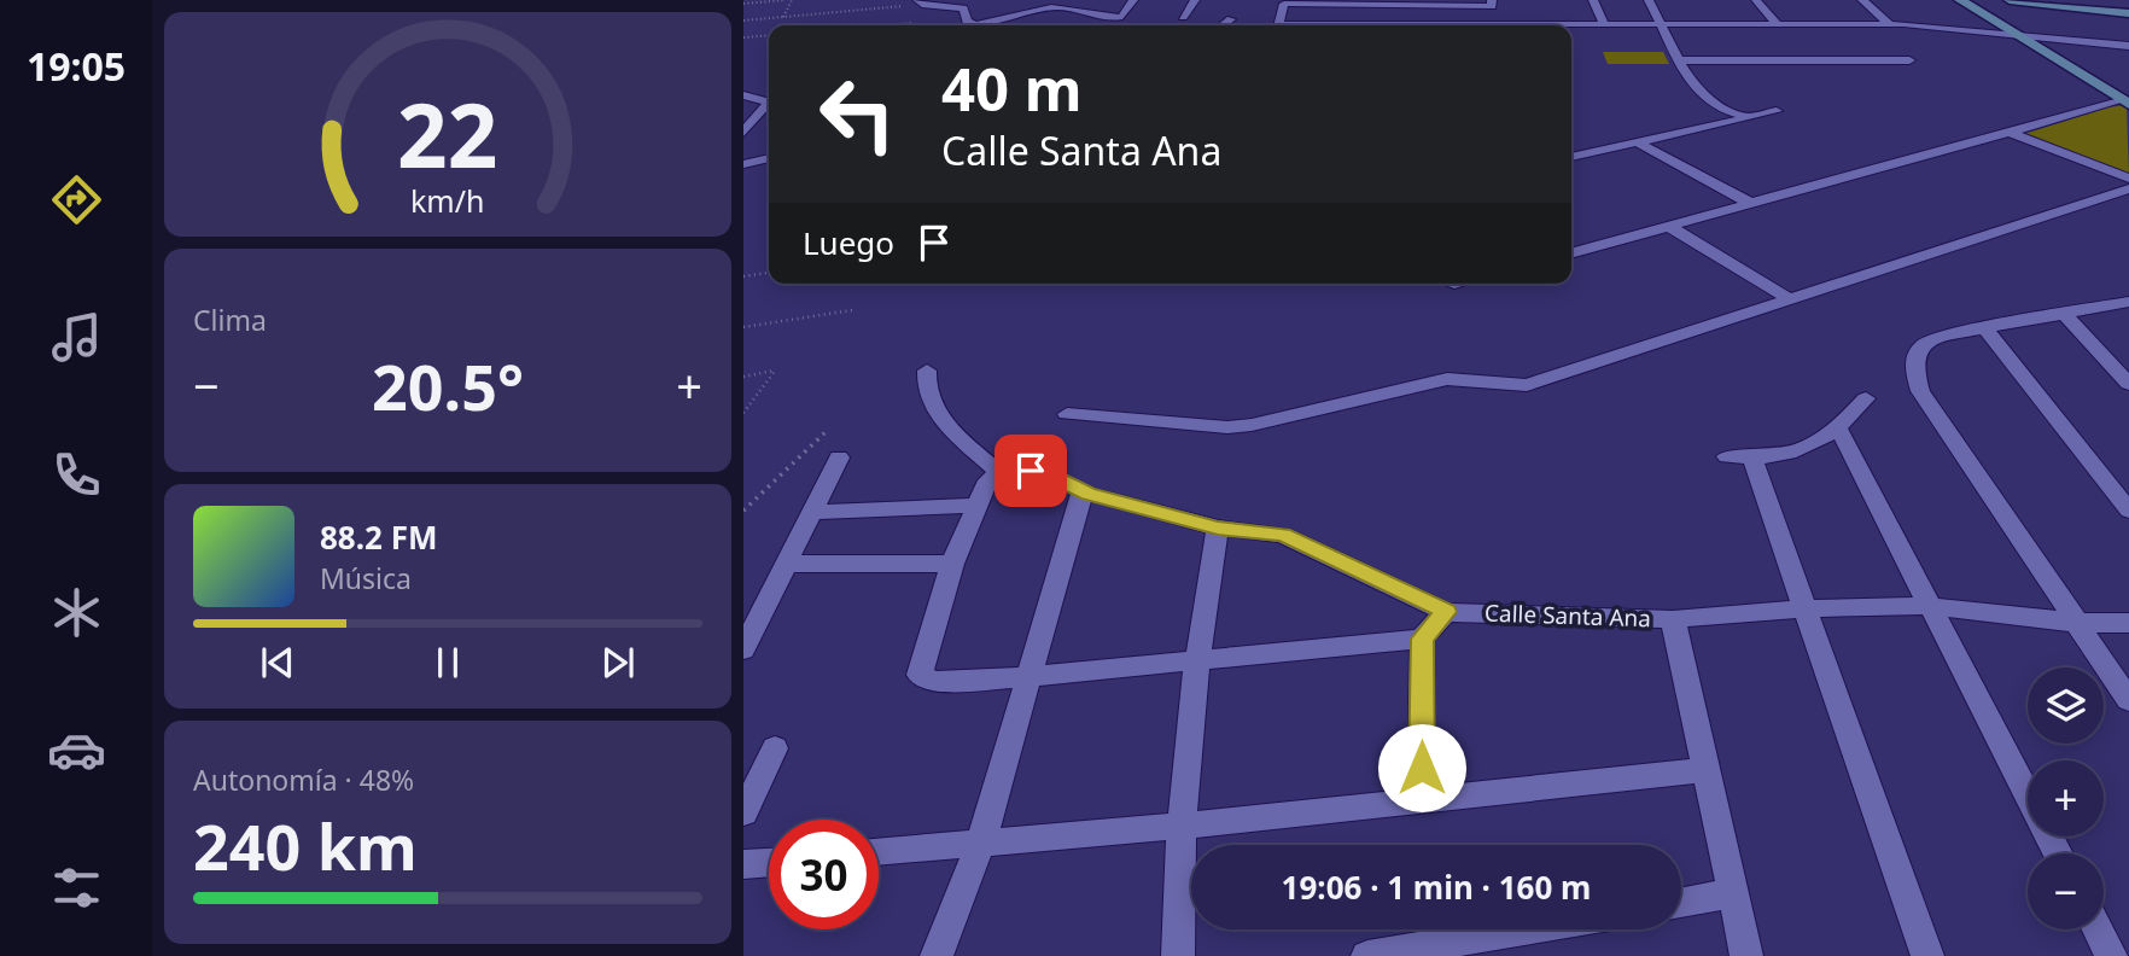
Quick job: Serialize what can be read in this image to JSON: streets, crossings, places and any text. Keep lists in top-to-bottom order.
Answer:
{
  "streets": {
    "street": ["Calle Santa Ana"]
  },
  "page": {
    "tabs": "19:05",
    "turn": ["40 m", "Calle Santa Ana"],
    "then": "Luego",
    "tile": [
      "Clima",
      ["Autonomía · 48%", "240 km"]
    ],
    "heat": ["−", "20.5°", "+"],
    "song": ["88.2 FM", "Música"],
    "map_buttons": ["+", "−"],
    "limit": "30",
    "trip": "19:06 · 1 min · 160 m",
    "gauge": ["22", "km/h"]
  }
}
